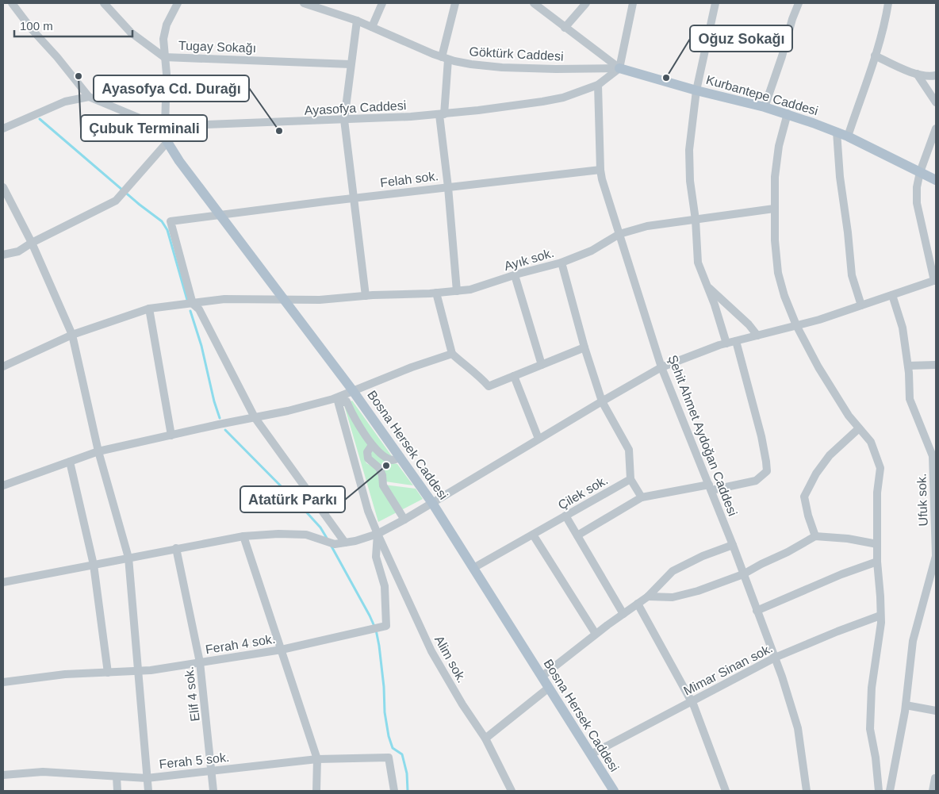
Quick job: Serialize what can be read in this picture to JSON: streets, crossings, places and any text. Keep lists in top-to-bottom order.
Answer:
{
  "streets": {
    "main road": ["Kurbantepe Caddesi", "Bosna Hersek Caddesi"],
    "street": [
      "Tugay Sokağı",
      "Göktürk Caddesi",
      "Ayasofya Caddesi",
      "Felah sok.",
      "Ayık sok.",
      "Şehit Ahmet Aydoğan Caddesi",
      "Çilek sok.",
      "Ufuk sok.",
      "Ferah 4 sok.",
      "Alim sok.",
      "Mimar Sinan sok.",
      "Elif 4 sok.",
      "Ferah 5 sok."
    ]
  },
  "crossings": [
    ["Göktürk Caddesi", "Kurbantepe Caddesi"],
    ["Göktürk Caddesi", "Ayasofya Caddesi"],
    ["Kurbantepe Caddesi", "Ayasofya Caddesi"],
    ["Ayasofya Caddesi", "Şehit Ahmet Aydoğan Caddesi"],
    ["Ayasofya Caddesi", "Bosna Hersek Caddesi"],
    ["Felah sok.", "Ayık sok."],
    ["Felah sok.", "Şehit Ahmet Aydoğan Caddesi"],
    ["Felah sok.", "Bosna Hersek Caddesi"],
    ["Ayık sok.", "Şehit Ahmet Aydoğan Caddesi"],
    ["Ayık sok.", "Bosna Hersek Caddesi"],
    ["Şehit Ahmet Aydoğan Caddesi", "Mimar Sinan sok."],
    ["Bosna Hersek Caddesi", "Çilek sok."],
    ["Bosna Hersek Caddesi", "Mimar Sinan sok."],
    ["Ferah 4 sok.", "Alim sok."],
    ["Ferah 4 sok.", "Elif 4 sok."],
    ["Elif 4 sok.", "Ferah 5 sok."]
  ],
  "places": [
    "Çubuk Terminali",
    "Oğuz Sokağı",
    "Ayasofya Cd. Durağı",
    "Atatürk Parkı"
  ],
  "scale_bar": "100 m"
}
